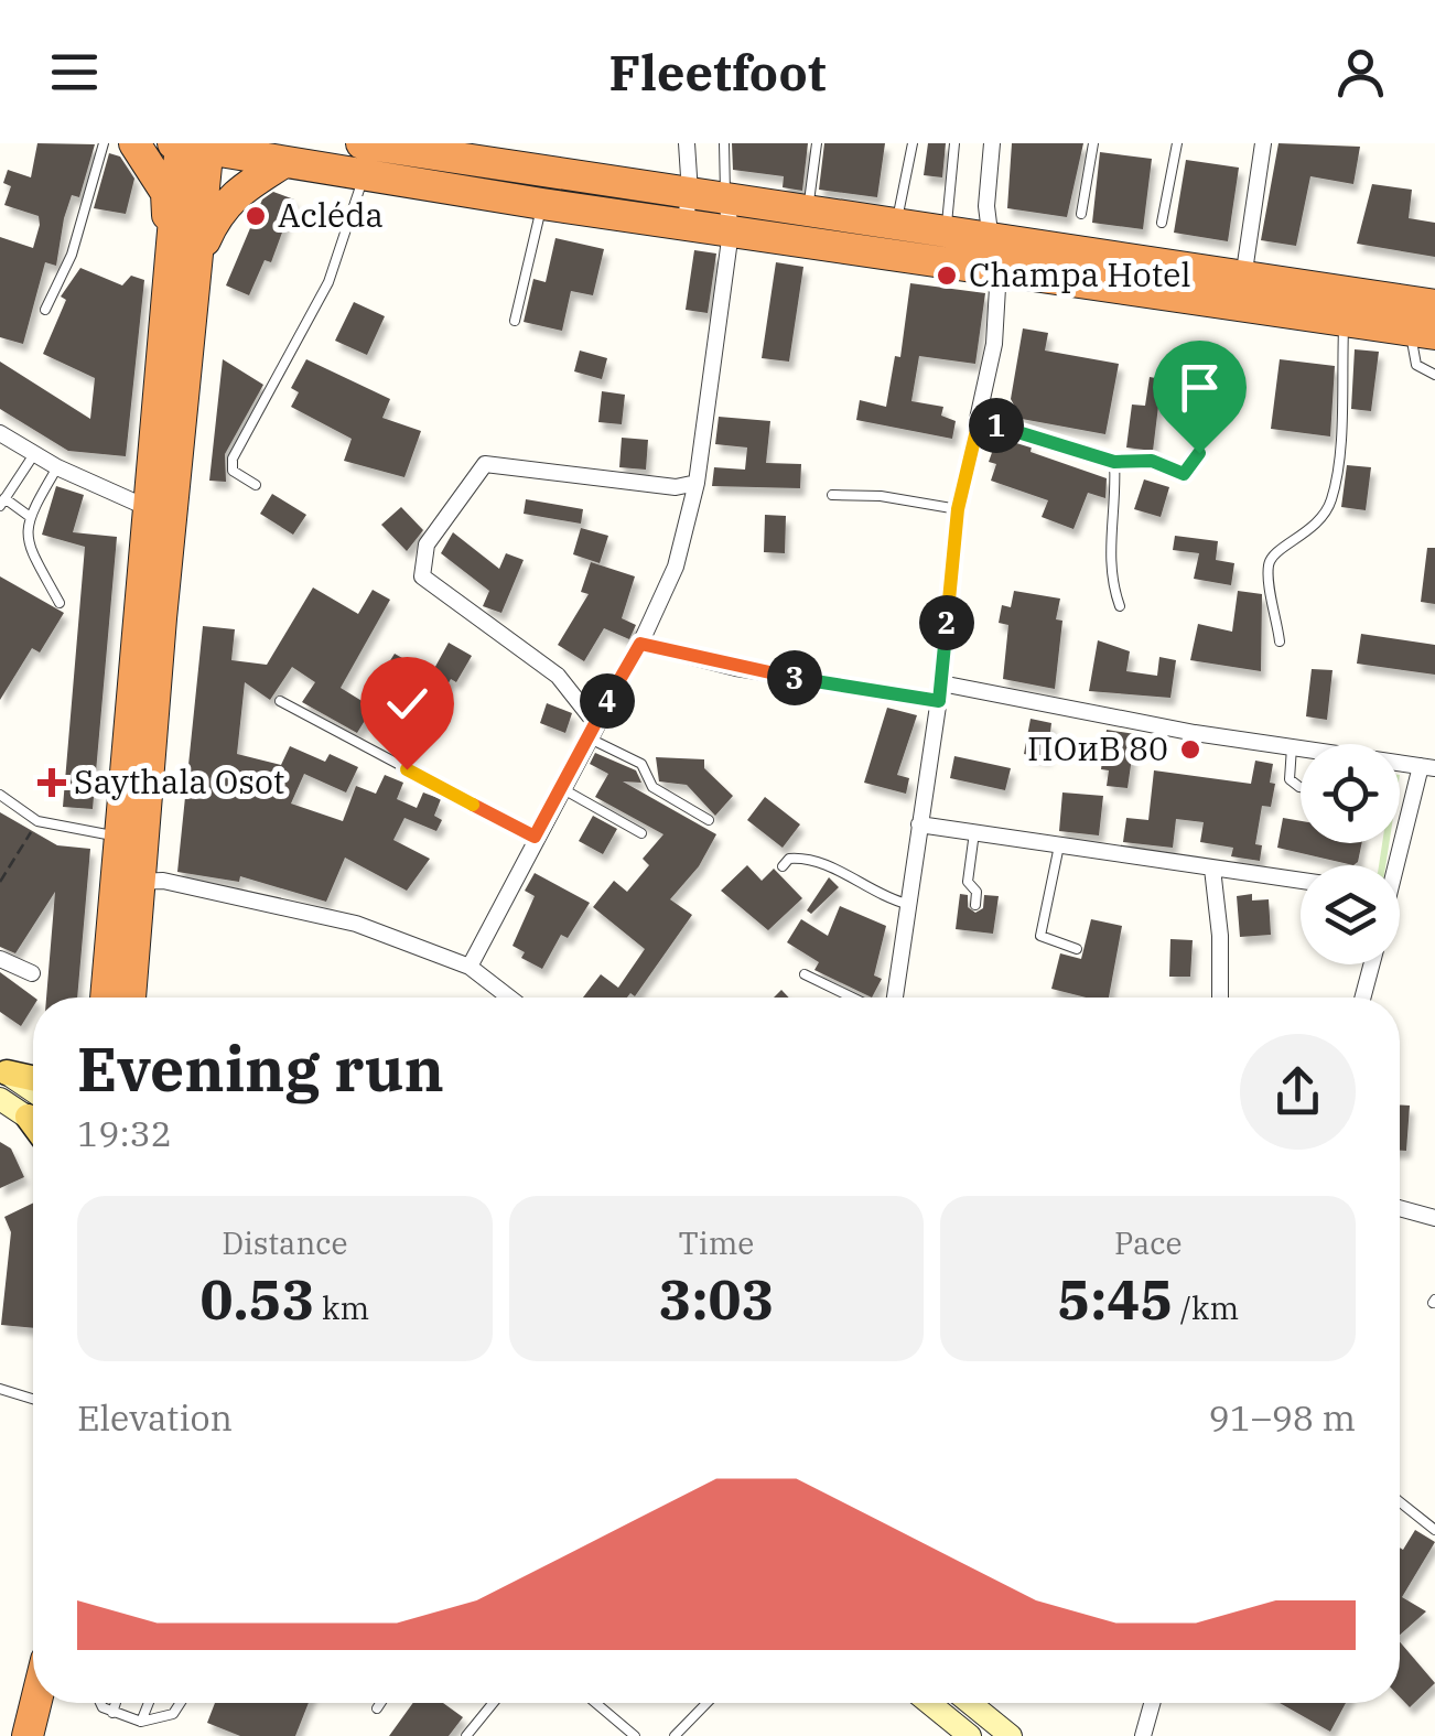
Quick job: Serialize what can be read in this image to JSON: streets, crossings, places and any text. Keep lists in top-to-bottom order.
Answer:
{
  "places": {
    "other": ["Acléda", "Champa Hotel", "ПОиВ 80"],
    "health": ["Saythala Osot"]
  },
  "page": {
    "header": "Fleetfoot",
    "pins": [
      "1",
      "2",
      "3",
      "4"
    ],
    "heading": ["Evening run", "19:32"],
    "stats": [
      ["Distance", "0.53 km"],
      ["Time", "3:03"],
      ["Pace", "5:45 /km"]
    ],
    "chart": ["Elevation", "91–98 m"]
  }
}
